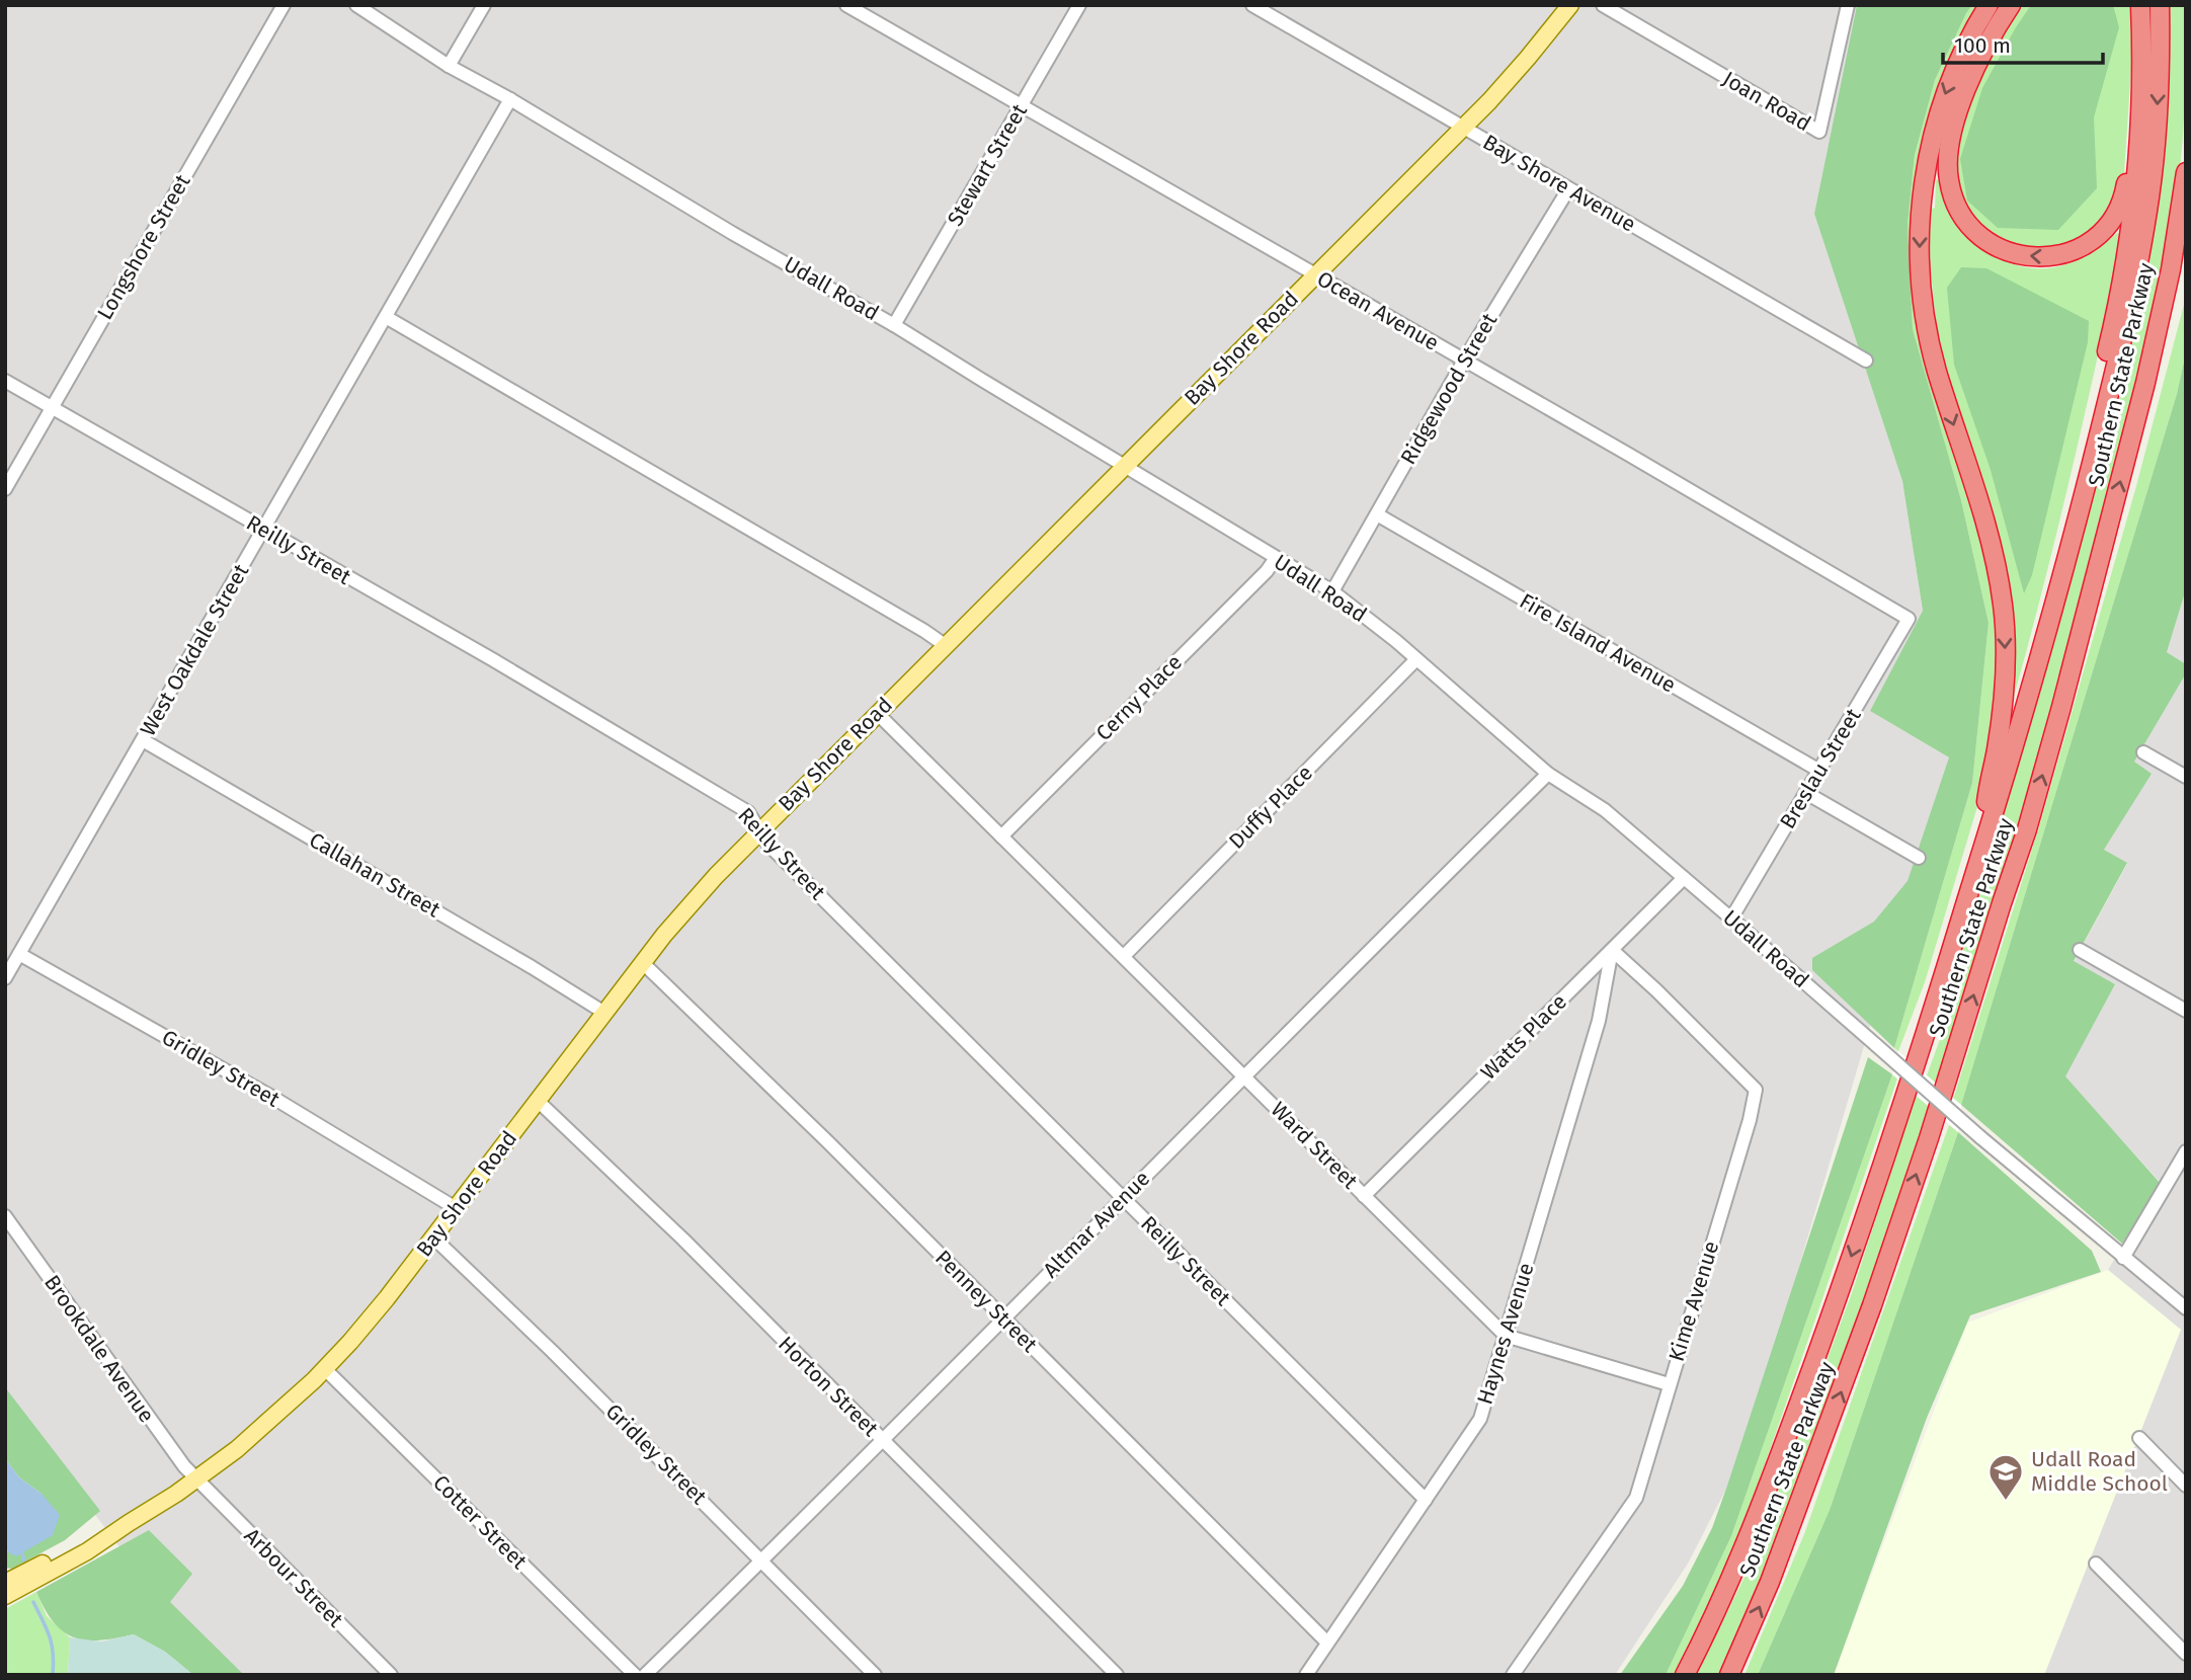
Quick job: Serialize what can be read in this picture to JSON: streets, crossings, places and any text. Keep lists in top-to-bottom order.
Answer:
{
  "streets": {
    "highway": ["Southern State Parkway"],
    "main road": ["Bay Shore Road"],
    "street": [
      "Joan Road",
      "Stewart Street",
      "Bay Shore Avenue",
      "Longshore Street",
      "Udall Road",
      "Ocean Avenue",
      "Ridgewood Street",
      "Reilly Street",
      "Fire Island Avenue",
      "West Oakdale Street",
      "Cerny Place",
      "Breslau Street",
      "Duffy Place",
      "Callahan Street",
      "Watts Place",
      "Gridley Street",
      "Ward Street",
      "Altmar Avenue",
      "Penney Street",
      "Kime Avenue",
      "Haynes Avenue",
      "Brookdale Avenue",
      "Horton Street",
      "Cotter Street",
      "Arbour Street"
    ]
  },
  "crossings": [
    ["Stewart Street", "Udall Road"],
    ["Stewart Street", "Ocean Avenue"],
    ["Bay Shore Avenue", "Bay Shore Road"],
    ["Bay Shore Avenue", "Ridgewood Street"],
    ["Longshore Street", "Reilly Street"],
    ["Udall Road", "Bay Shore Road"],
    ["Udall Road", "Ridgewood Street"],
    ["Udall Road", "West Oakdale Street"],
    ["Udall Road", "Cerny Place"],
    ["Udall Road", "Breslau Street"],
    ["Udall Road", "Duffy Place"],
    ["Udall Road", "Watts Place"],
    ["Udall Road", "Altmar Avenue"],
    ["Ocean Avenue", "Bay Shore Road"],
    ["Ocean Avenue", "Ridgewood Street"],
    ["Ocean Avenue", "Breslau Street"],
    ["Bay Shore Road", "Reilly Street"],
    ["Bay Shore Road", "Callahan Street"],
    ["Bay Shore Road", "Gridley Street"],
    ["Bay Shore Road", "Ward Street"],
    ["Bay Shore Road", "Penney Street"],
    ["Bay Shore Road", "Brookdale Avenue"],
    ["Bay Shore Road", "Horton Street"],
    ["Bay Shore Road", "Cotter Street"],
    ["Bay Shore Road", "Arbour Street"],
    ["Ridgewood Street", "Fire Island Avenue"],
    ["Reilly Street", "West Oakdale Street"],
    ["Reilly Street", "Altmar Avenue"],
    ["Reilly Street", "Haynes Avenue"],
    ["Fire Island Avenue", "Breslau Street"],
    ["West Oakdale Street", "Callahan Street"],
    ["West Oakdale Street", "Gridley Street"],
    ["Cerny Place", "Ward Street"],
    ["Duffy Place", "Ward Street"],
    ["Watts Place", "Ward Street"],
    ["Watts Place", "Kime Avenue"],
    ["Watts Place", "Haynes Avenue"],
    ["Gridley Street", "Altmar Avenue"],
    ["Ward Street", "Altmar Avenue"],
    ["Ward Street", "Kime Avenue"],
    ["Ward Street", "Haynes Avenue"],
    ["Altmar Avenue", "Penney Street"],
    ["Altmar Avenue", "Horton Street"],
    ["Penney Street", "Haynes Avenue"],
    ["Kime Avenue", "Haynes Avenue"],
    ["Brookdale Avenue", "Arbour Street"]
  ],
  "places": {
    "school or university": ["Udall Road Middle School"]
  },
  "scale_bar": "100 m"
}
